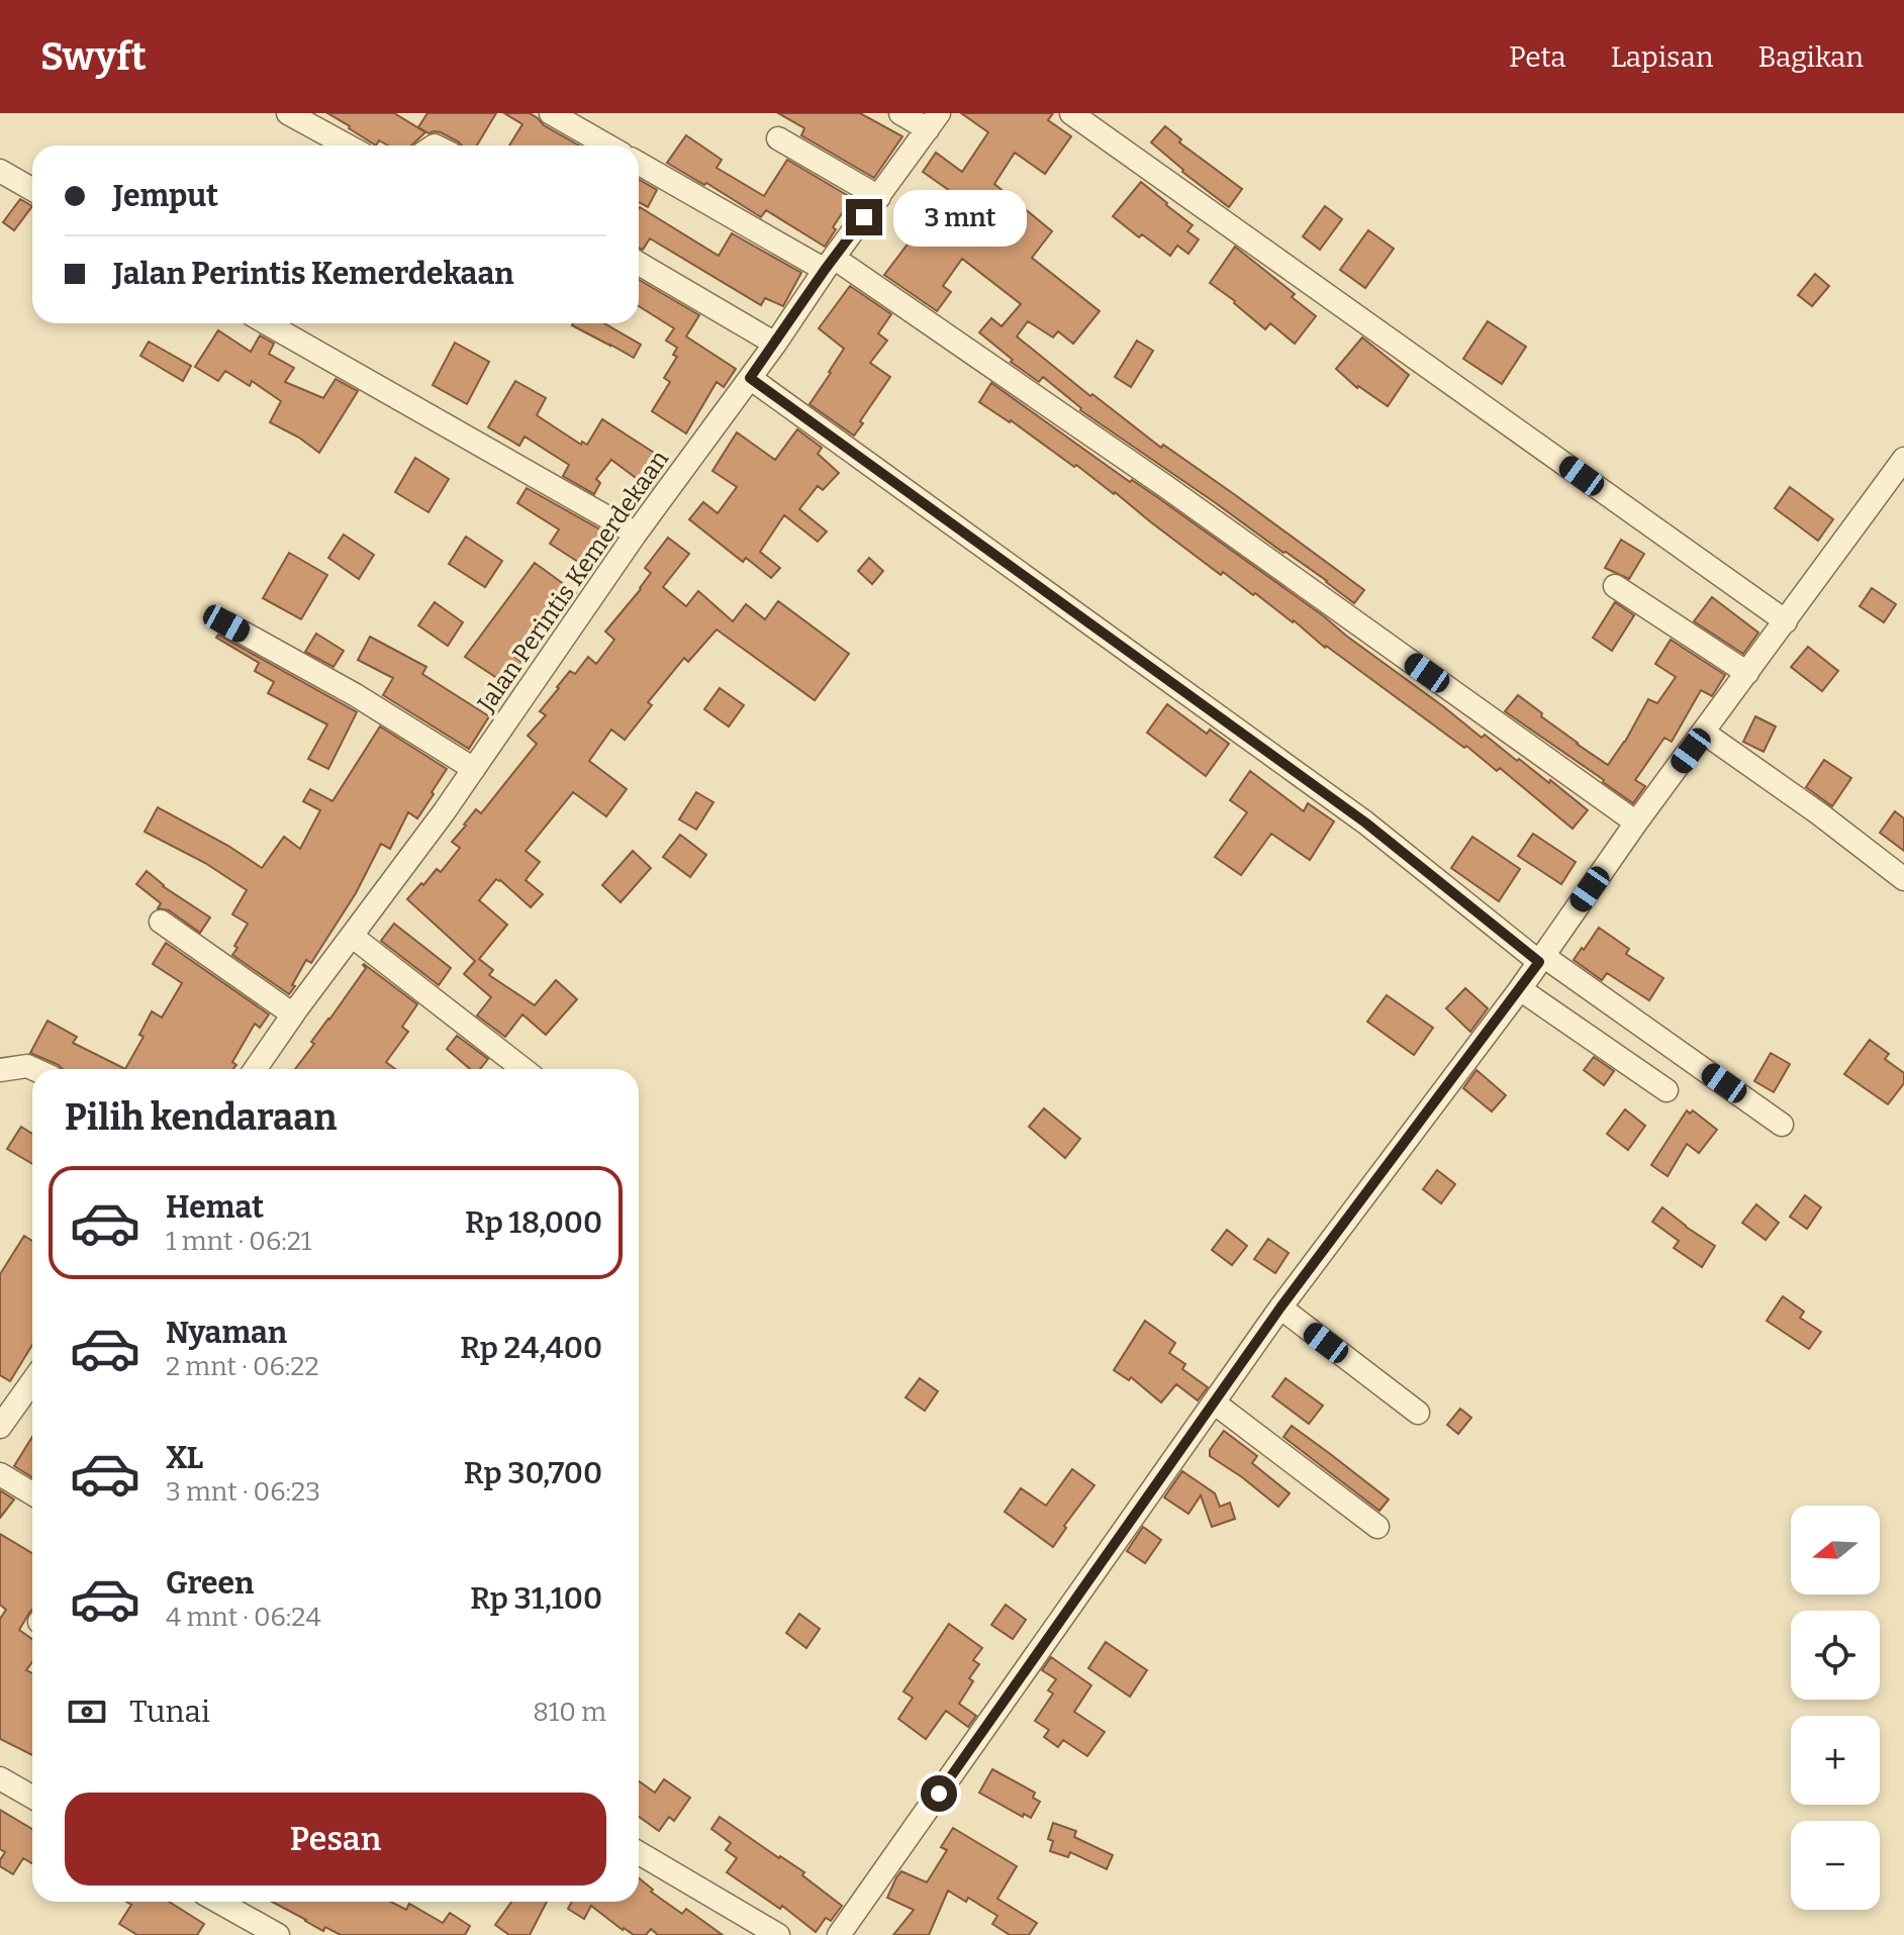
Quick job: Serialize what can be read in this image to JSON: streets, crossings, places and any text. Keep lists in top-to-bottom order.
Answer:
{
  "streets": {
    "street": ["Jalan Perintis Kemerdekaan"]
  },
  "north": "left",
  "page": {
    "header": "Swyft",
    "nav": ["Peta", "Lapisan", "Bagikan"],
    "banner": ["Jemput", "Jalan Perintis Kemerdekaan"],
    "bubble": "3 mnt",
    "heading": "Pilih kendaraan",
    "list": [
      {
        "name": "Hemat",
        "note": "1 mnt · 06:21",
        "value": "Rp 18,000"
      },
      {
        "name": "Nyaman",
        "note": "2 mnt · 06:22",
        "value": "Rp 24,400"
      },
      {
        "name": "XL",
        "note": "3 mnt · 06:23",
        "value": "Rp 30,700"
      },
      {
        "name": "Green",
        "note": "4 mnt · 06:24",
        "value": "Rp 31,100"
      }
    ],
    "map_buttons": ["+", "−"],
    "pay": ["Tunai", "810 m"],
    "buttons": "Pesan"
  }
}
